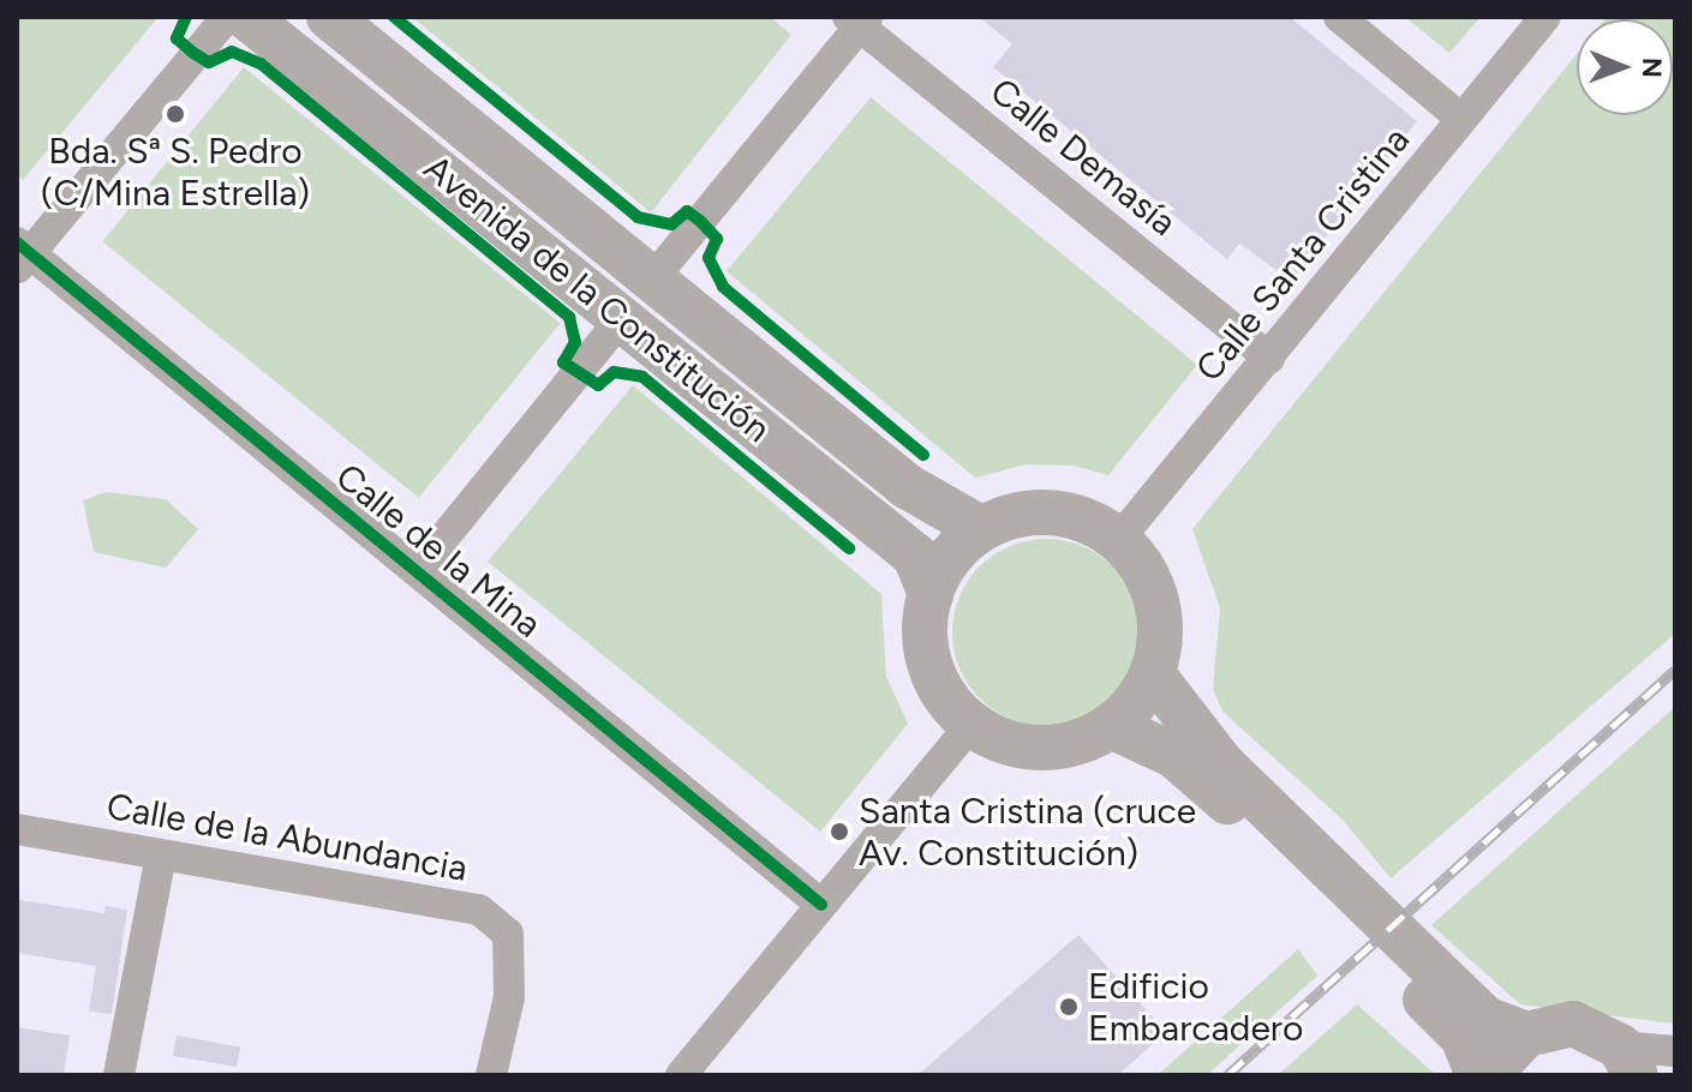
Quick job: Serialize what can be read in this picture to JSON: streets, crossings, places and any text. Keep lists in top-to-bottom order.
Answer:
{
  "streets": {
    "main road": ["Avenida de la Constitución"],
    "street": [
      "Calle Demasía",
      "Calle Santa Cristina",
      "Calle de la Mina",
      "Calle de la Abundancia"
    ]
  },
  "crossings": [
    ["Calle Demasía", "Calle Santa Cristina"],
    ["Calle Santa Cristina", "Avenida de la Constitución"]
  ],
  "places": ["Bda. Sª S. Pedro (C/Mina Estrella)", "Santa Cristina (cruce Av. Constitución)", "Edificio Embarcadero"],
  "north": "right"
}
